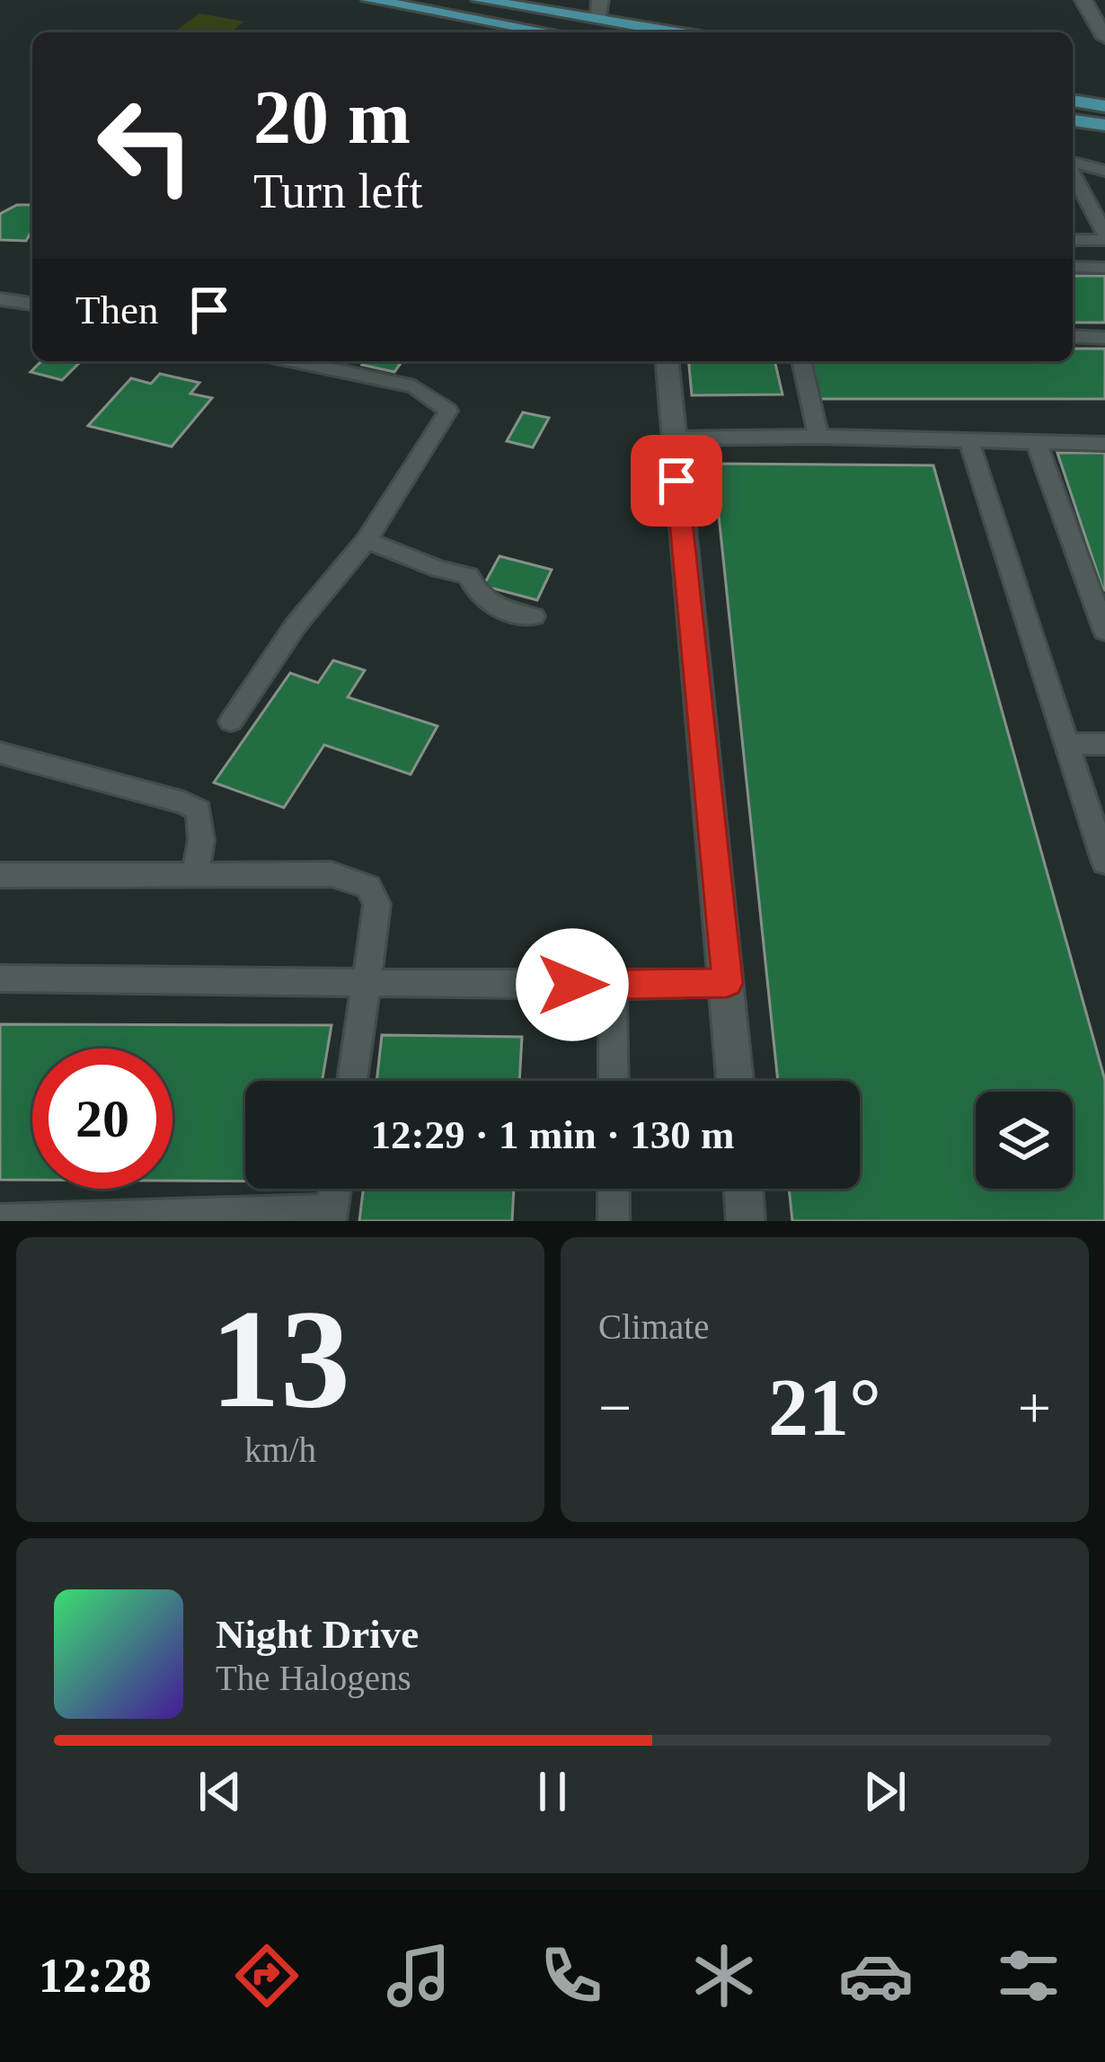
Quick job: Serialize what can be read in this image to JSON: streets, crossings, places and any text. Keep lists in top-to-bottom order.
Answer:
{
  "page": {
    "turn": ["20 m", "Turn left"],
    "then": "Then",
    "limit": "20",
    "trip": "12:29 · 1 min · 130 m",
    "tile": [
      ["13", "km/h"],
      "Climate"
    ],
    "heat": ["−", "21°", "+"],
    "song": ["Night Drive", "The Halogens"],
    "tabs": "12:28"
  }
}
